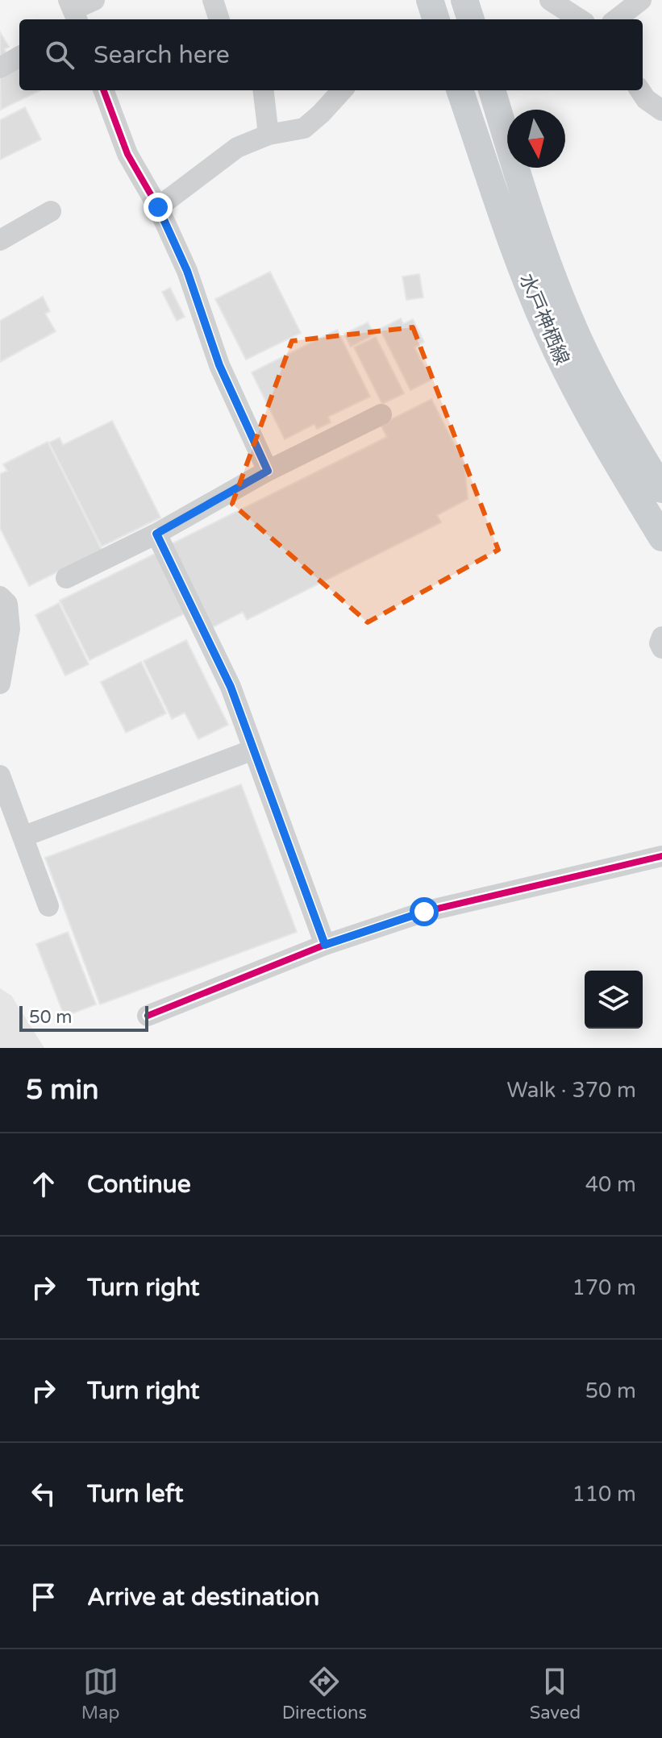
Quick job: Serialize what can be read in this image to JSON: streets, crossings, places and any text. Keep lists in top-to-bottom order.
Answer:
{
  "streets": {
    "main road": ["水戸神栖線"]
  },
  "scale_bar": "50 m",
  "north": "bottom",
  "page": {
    "search": "Search here",
    "scale": "50 m",
    "heading": ["5 min", "Walk · 370 m"],
    "list": [
      ["Continue", "40 m"],
      ["Turn right", "170 m"],
      ["Turn right", "50 m"],
      ["Turn left", "110 m"],
      "Arrive at destination"
    ],
    "nav": ["Map", "Directions", "Saved"]
  }
}
